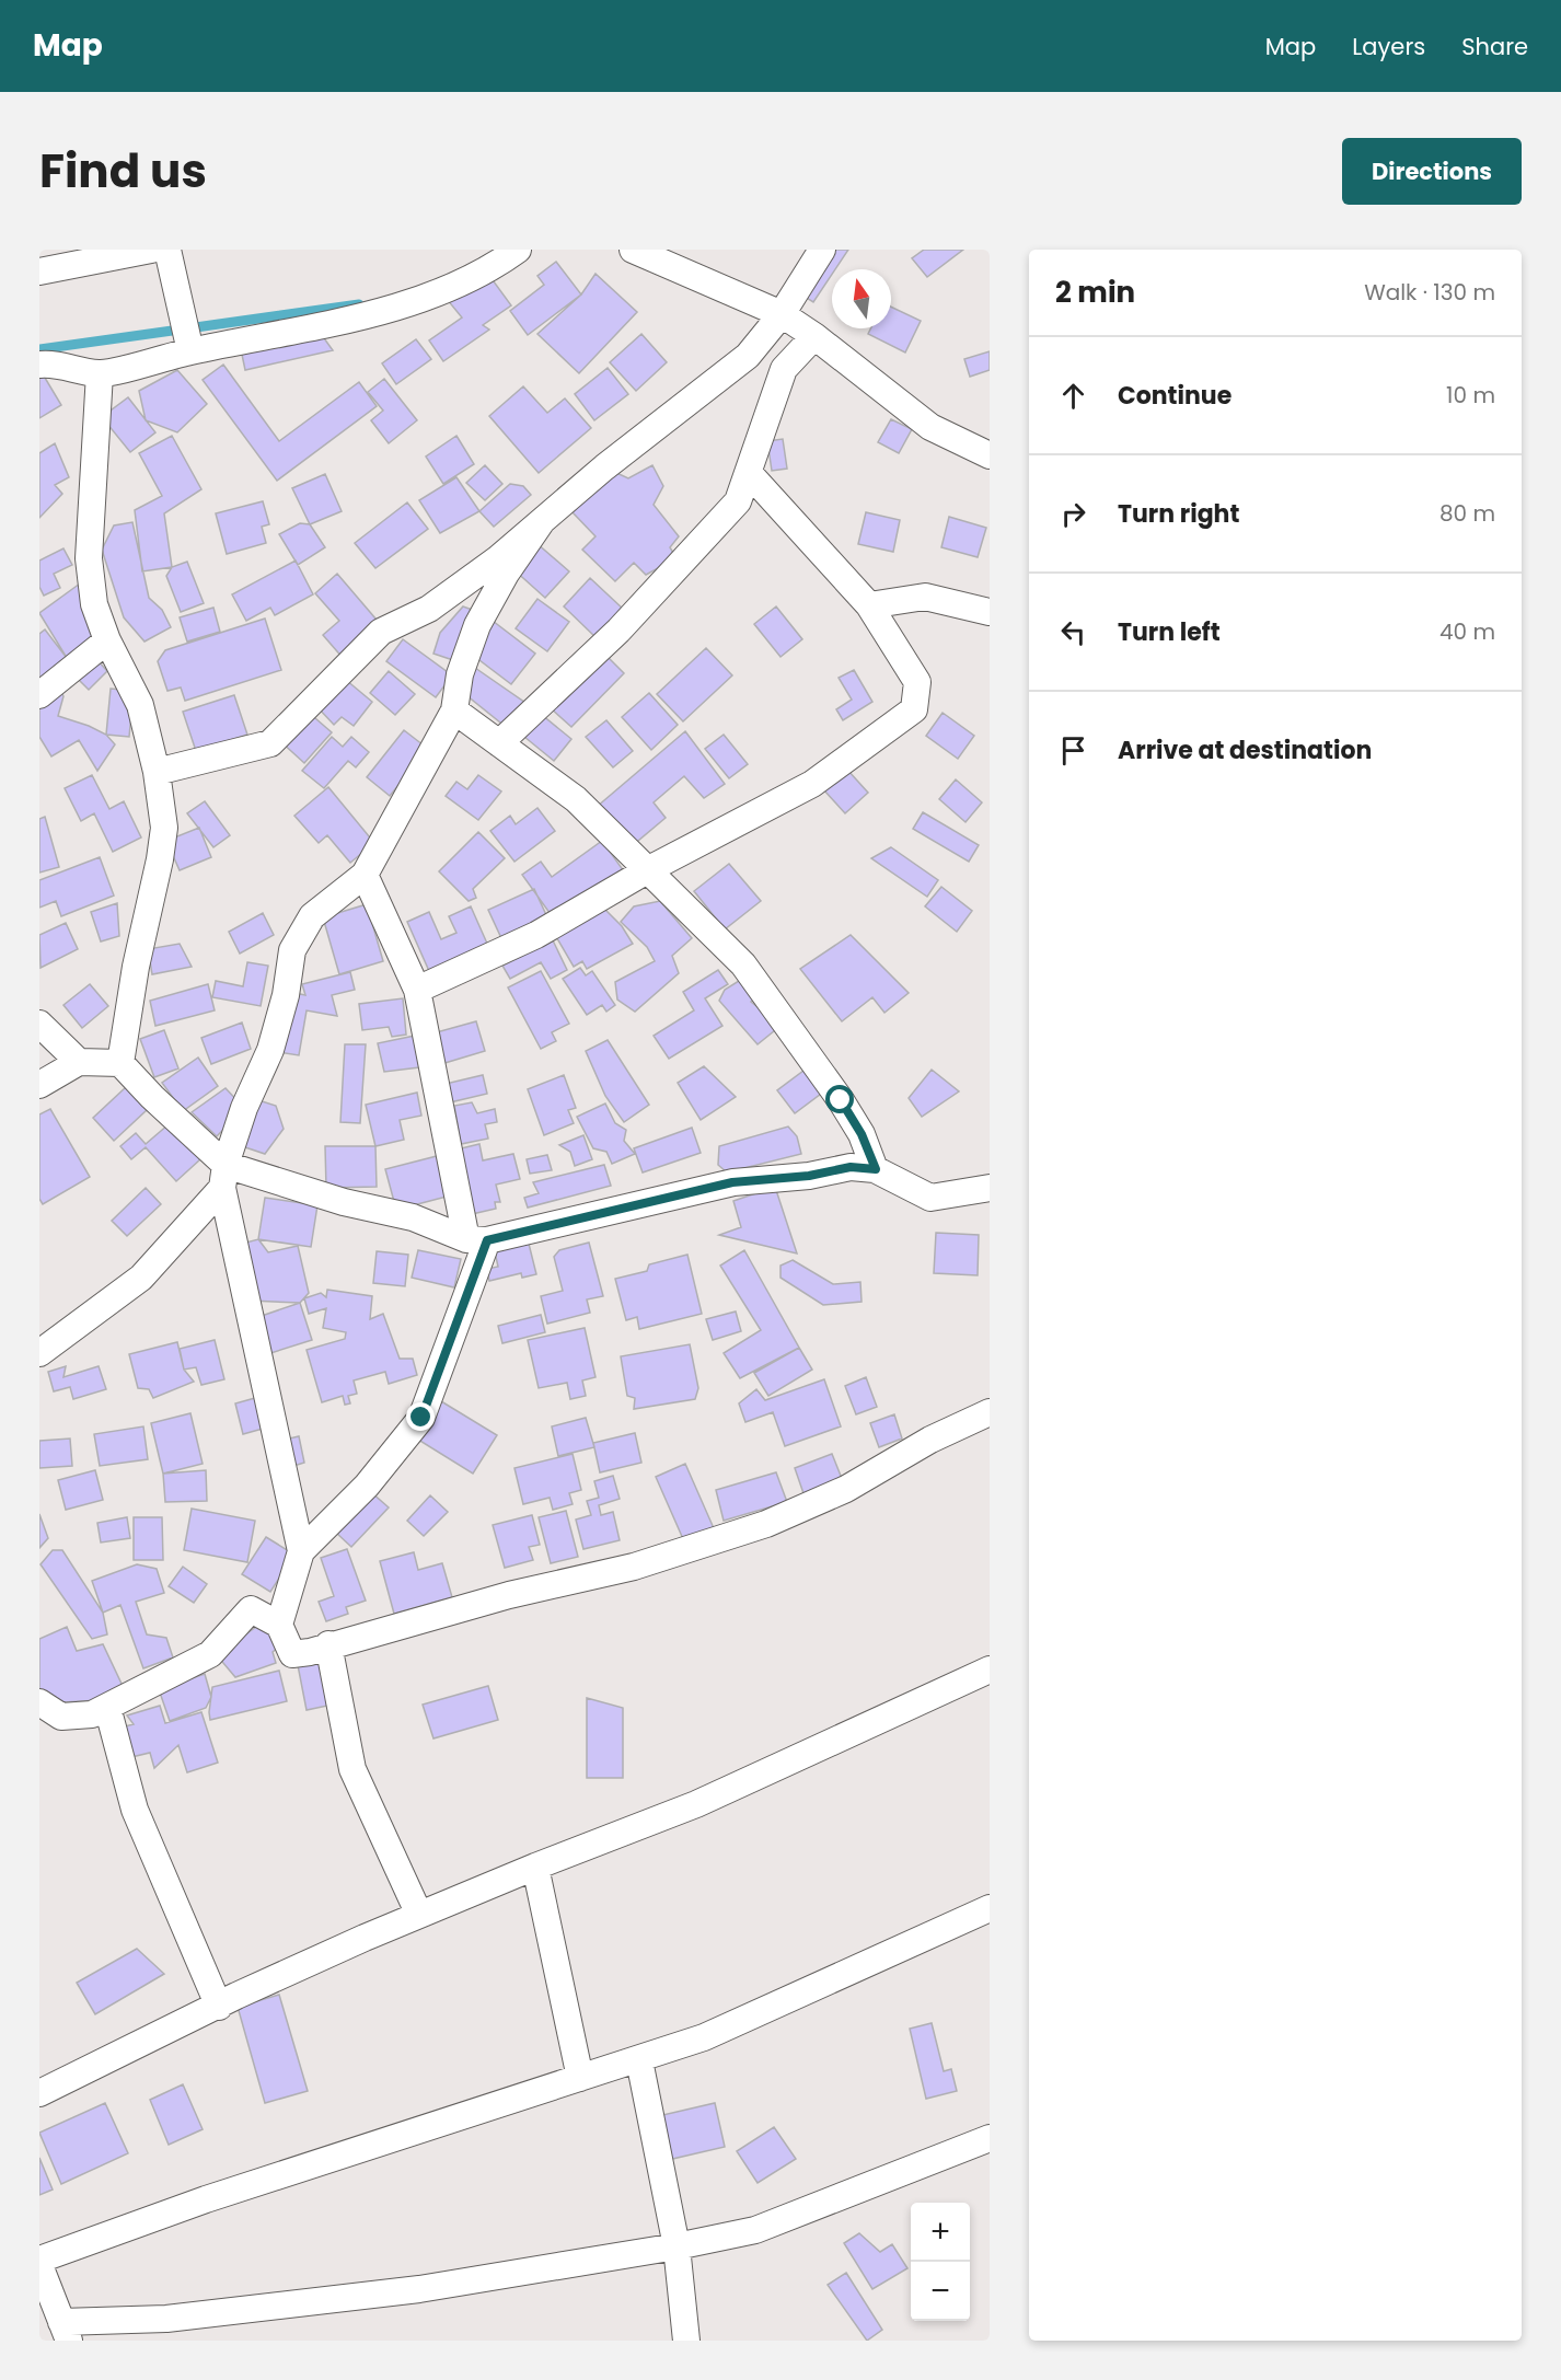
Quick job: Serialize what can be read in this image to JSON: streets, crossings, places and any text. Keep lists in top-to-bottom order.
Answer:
{
  "north": "top",
  "page": {
    "header": "Map",
    "nav": ["Map", "Layers", "Share"],
    "title": "Find us",
    "buttons": "Directions",
    "heading": ["2 min", "Walk · 130 m"],
    "list": [
      ["Continue", "10 m"],
      ["Turn right", "80 m"],
      ["Turn left", "40 m"],
      "Arrive at destination"
    ],
    "map_buttons": ["+", "−"]
  }
}
